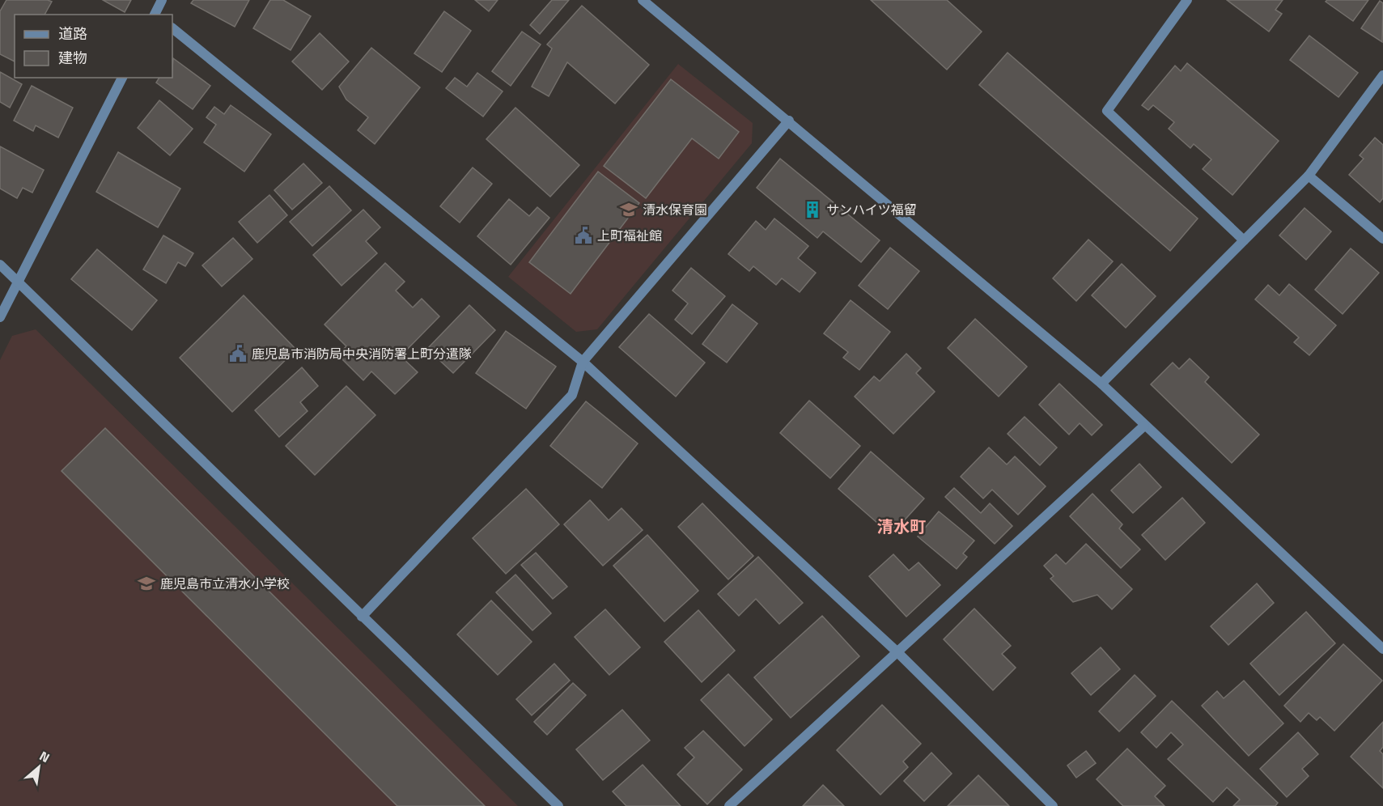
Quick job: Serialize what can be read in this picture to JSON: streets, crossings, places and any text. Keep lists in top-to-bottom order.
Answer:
{
  "districts": ["清水町"],
  "places": {
    "school or university": ["清水保育園", "鹿児島市立清水小学校"],
    "building": ["サンハイツ福留"],
    "public building": ["上町福祉館", "鹿児島市消防局中央消防署上町分遣隊"]
  },
  "legend": ["道路", "建物"],
  "north": "top right"
}
